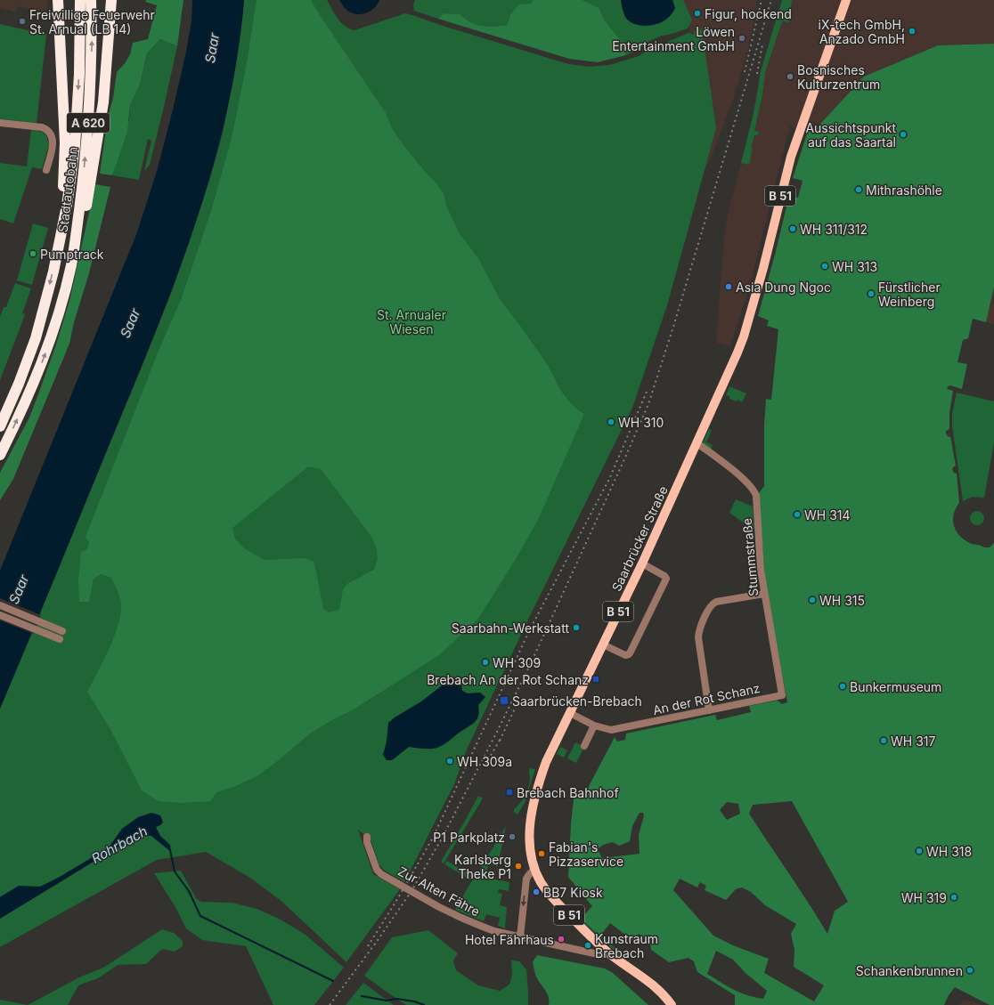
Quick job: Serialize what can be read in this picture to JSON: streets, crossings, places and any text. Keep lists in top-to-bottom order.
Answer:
{
  "streets": {
    "highway": ["A 620", "Stadtautobahn"],
    "main road": ["B 51", "Saarbrücker Straße"],
    "street": ["Stummstraße", "An der Rot Schanz", "Zur Alten Fähre"]
  },
  "crossings": [
    ["Saarbrücker Straße", "Stummstraße"],
    ["Saarbrücker Straße", "An der Rot Schanz"],
    ["Saarbrücker Straße", "Zur Alten Fähre"],
    ["Stummstraße", "An der Rot Schanz"]
  ],
  "water": ["Saar", "Rohrbach"],
  "parks": ["St. Arnualer Wiesen"],
  "places": {
    "other": [
      "Figur, hockend",
      "Freiwillige Feuerwehr St. Arnual (LB 14)",
      "iX-tech GmbH, Anzado GmbH",
      "Löwen Entertainment GmbH",
      "Bosnisches Kulturzentrum",
      "Aussichtspunkt auf das Saartal",
      "Mithrashöhle",
      "WH 311/312",
      "Pumptrack",
      "WH 313",
      "Asia Dung Ngoc",
      "Fürstlicher Weinberg",
      "WH 310",
      "WH 314",
      "WH 315",
      "Saarbahn-Werkstatt",
      "WH 309",
      "Bunkermuseum",
      "WH 317",
      "WH 309a",
      "P1 Parkplatz",
      "WH 318",
      "Fabian's Pizzaservice",
      "Karlsberg Theke P1",
      "BB7 Kiosk",
      "WH 319",
      "Hotel Fährhaus",
      "Kunstraum Brebach",
      "Schankenbrunnen"
    ],
    "transit": ["Brebach An der Rot Schanz", "Saarbrücken-Brebach", "Brebach Bahnhof"]
  }
}
